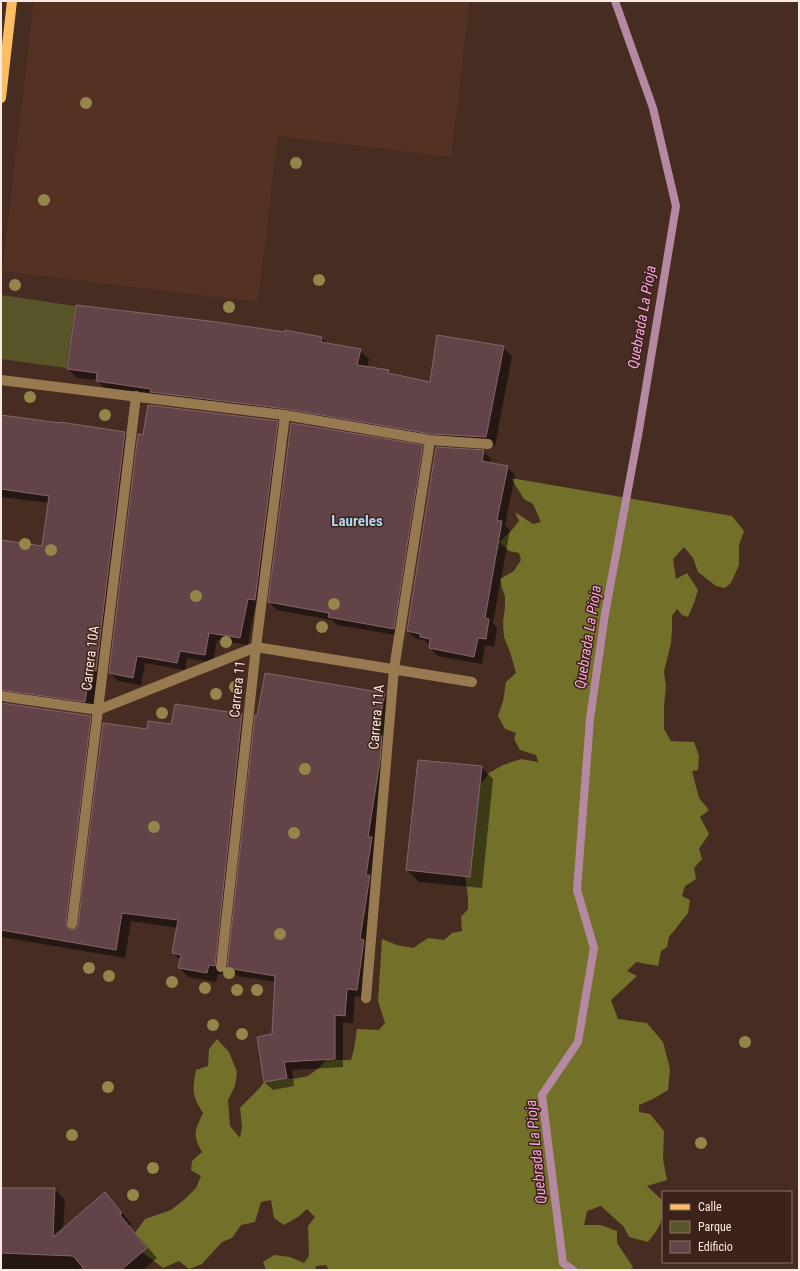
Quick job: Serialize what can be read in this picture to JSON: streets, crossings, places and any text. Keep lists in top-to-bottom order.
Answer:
{
  "streets": {
    "street": ["Carrera 10A", "Carrera 11", "Carrera 11A"]
  },
  "districts": ["Laureles"],
  "water": ["Quebrada La Pioja"],
  "legend": ["Calle", "Parque", "Edificio"]
}
